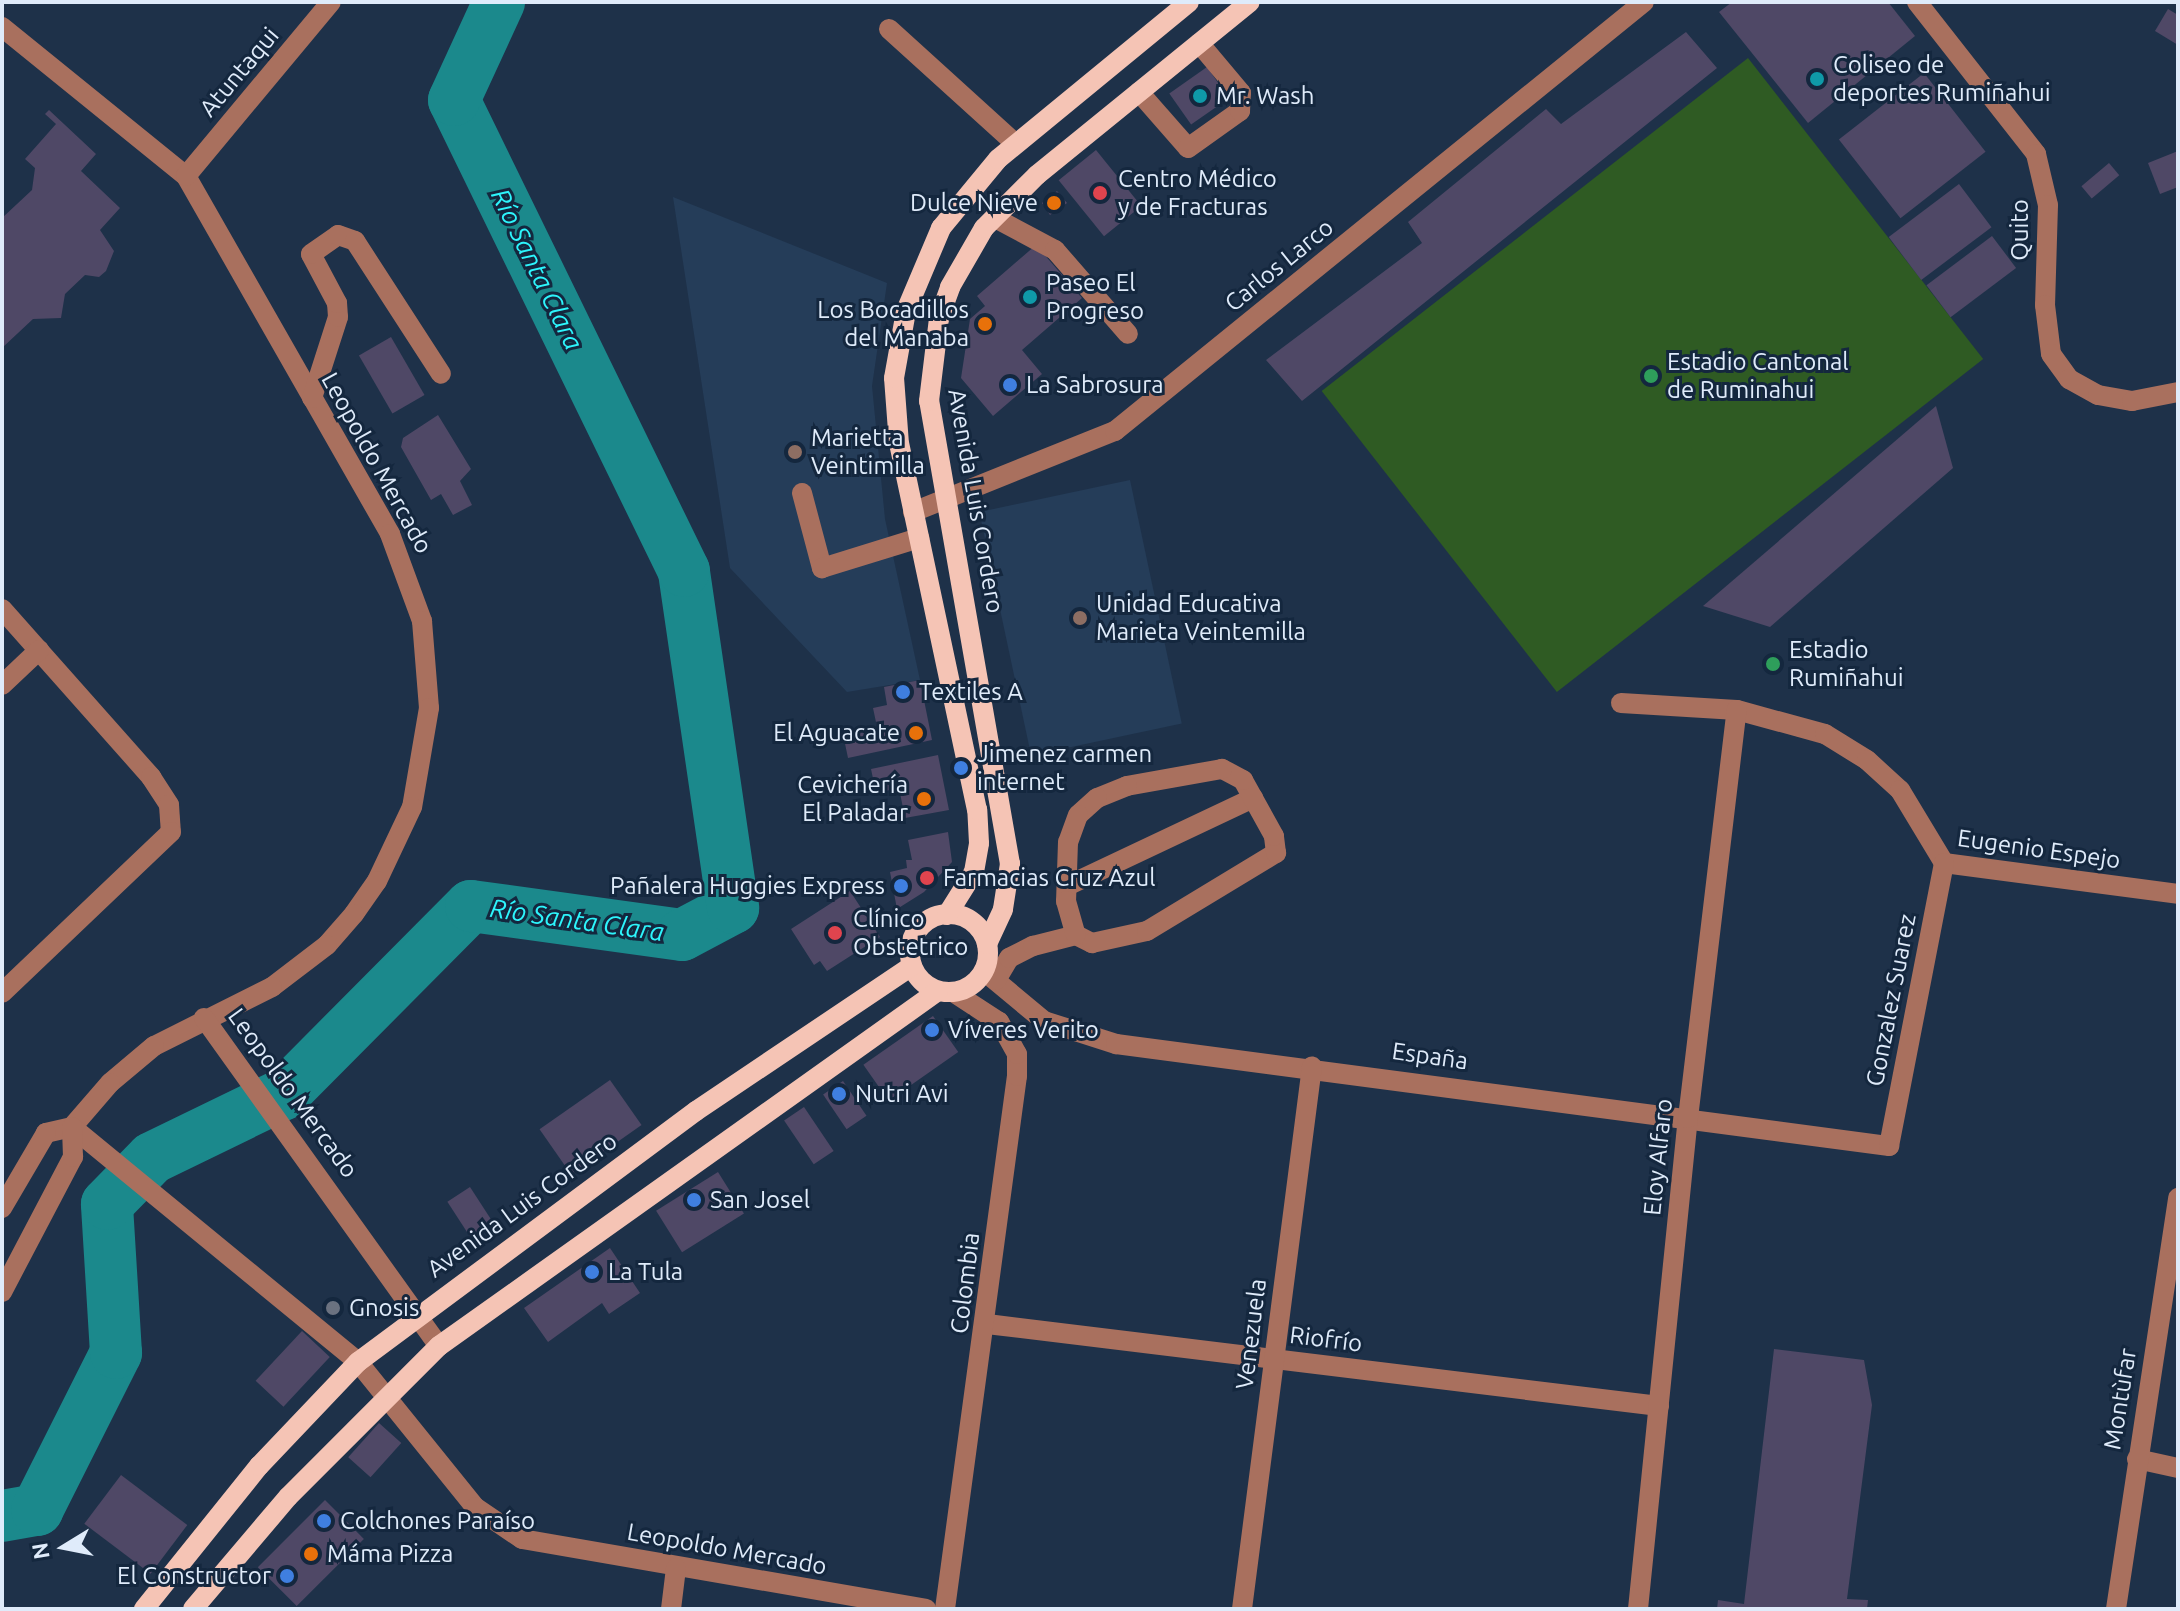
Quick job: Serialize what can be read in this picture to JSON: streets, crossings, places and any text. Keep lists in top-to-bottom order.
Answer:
{
  "streets": {
    "main road": ["Avenida Luis Cordero"],
    "street": [
      "Atuntaqui",
      "Quito",
      "Carlos Larco",
      "Leopoldo Mercado",
      "Eugenio Espejo",
      "Gonzalez Suarez",
      "España",
      "Eloy Alfaro",
      "Colombia",
      "Venezuela",
      "Riofrío",
      "Montùfar"
    ]
  },
  "crossings": [
    ["Atuntaqui", "Leopoldo Mercado"],
    ["Carlos Larco", "Avenida Luis Cordero"],
    ["Leopoldo Mercado", "Avenida Luis Cordero"],
    ["Avenida Luis Cordero", "España"],
    ["Avenida Luis Cordero", "Colombia"],
    ["Eugenio Espejo", "Gonzalez Suarez"],
    ["Eugenio Espejo", "Eloy Alfaro"],
    ["Gonzalez Suarez", "España"],
    ["España", "Eloy Alfaro"],
    ["España", "Colombia"],
    ["España", "Venezuela"],
    ["Eloy Alfaro", "Riofrío"],
    ["Colombia", "Riofrío"],
    ["Venezuela", "Riofrío"]
  ],
  "water": ["Río Santa Clara"],
  "places": [
    "Coliseo de deportes Rumiñahui",
    "Mr. Wash",
    "Centro Médico y de Fracturas",
    "Dulce Nieve",
    "Paseo El Progreso",
    "Los Bocadillos del Manaba",
    "Estadio Cantonal de Ruminahui",
    "La Sabrosura",
    "Marietta Veintimilla",
    "Unidad Educativa Marieta Veintemilla",
    "Estadio Rumiñahui",
    "Textiles A",
    "El Aguacate",
    "Jimenez carmen internet",
    "Cevichería El Paladar",
    "Farmacias Cruz Azul",
    "Pañalera Huggies Express",
    "Clínico Obstetrico",
    "Víveres Verito",
    "Nutri Avi",
    "San Josel",
    "La Tula",
    "Gnosis",
    "Colchones Paraíso",
    "Máma Pizza",
    "El Constructor"
  ],
  "north": "left"
}
